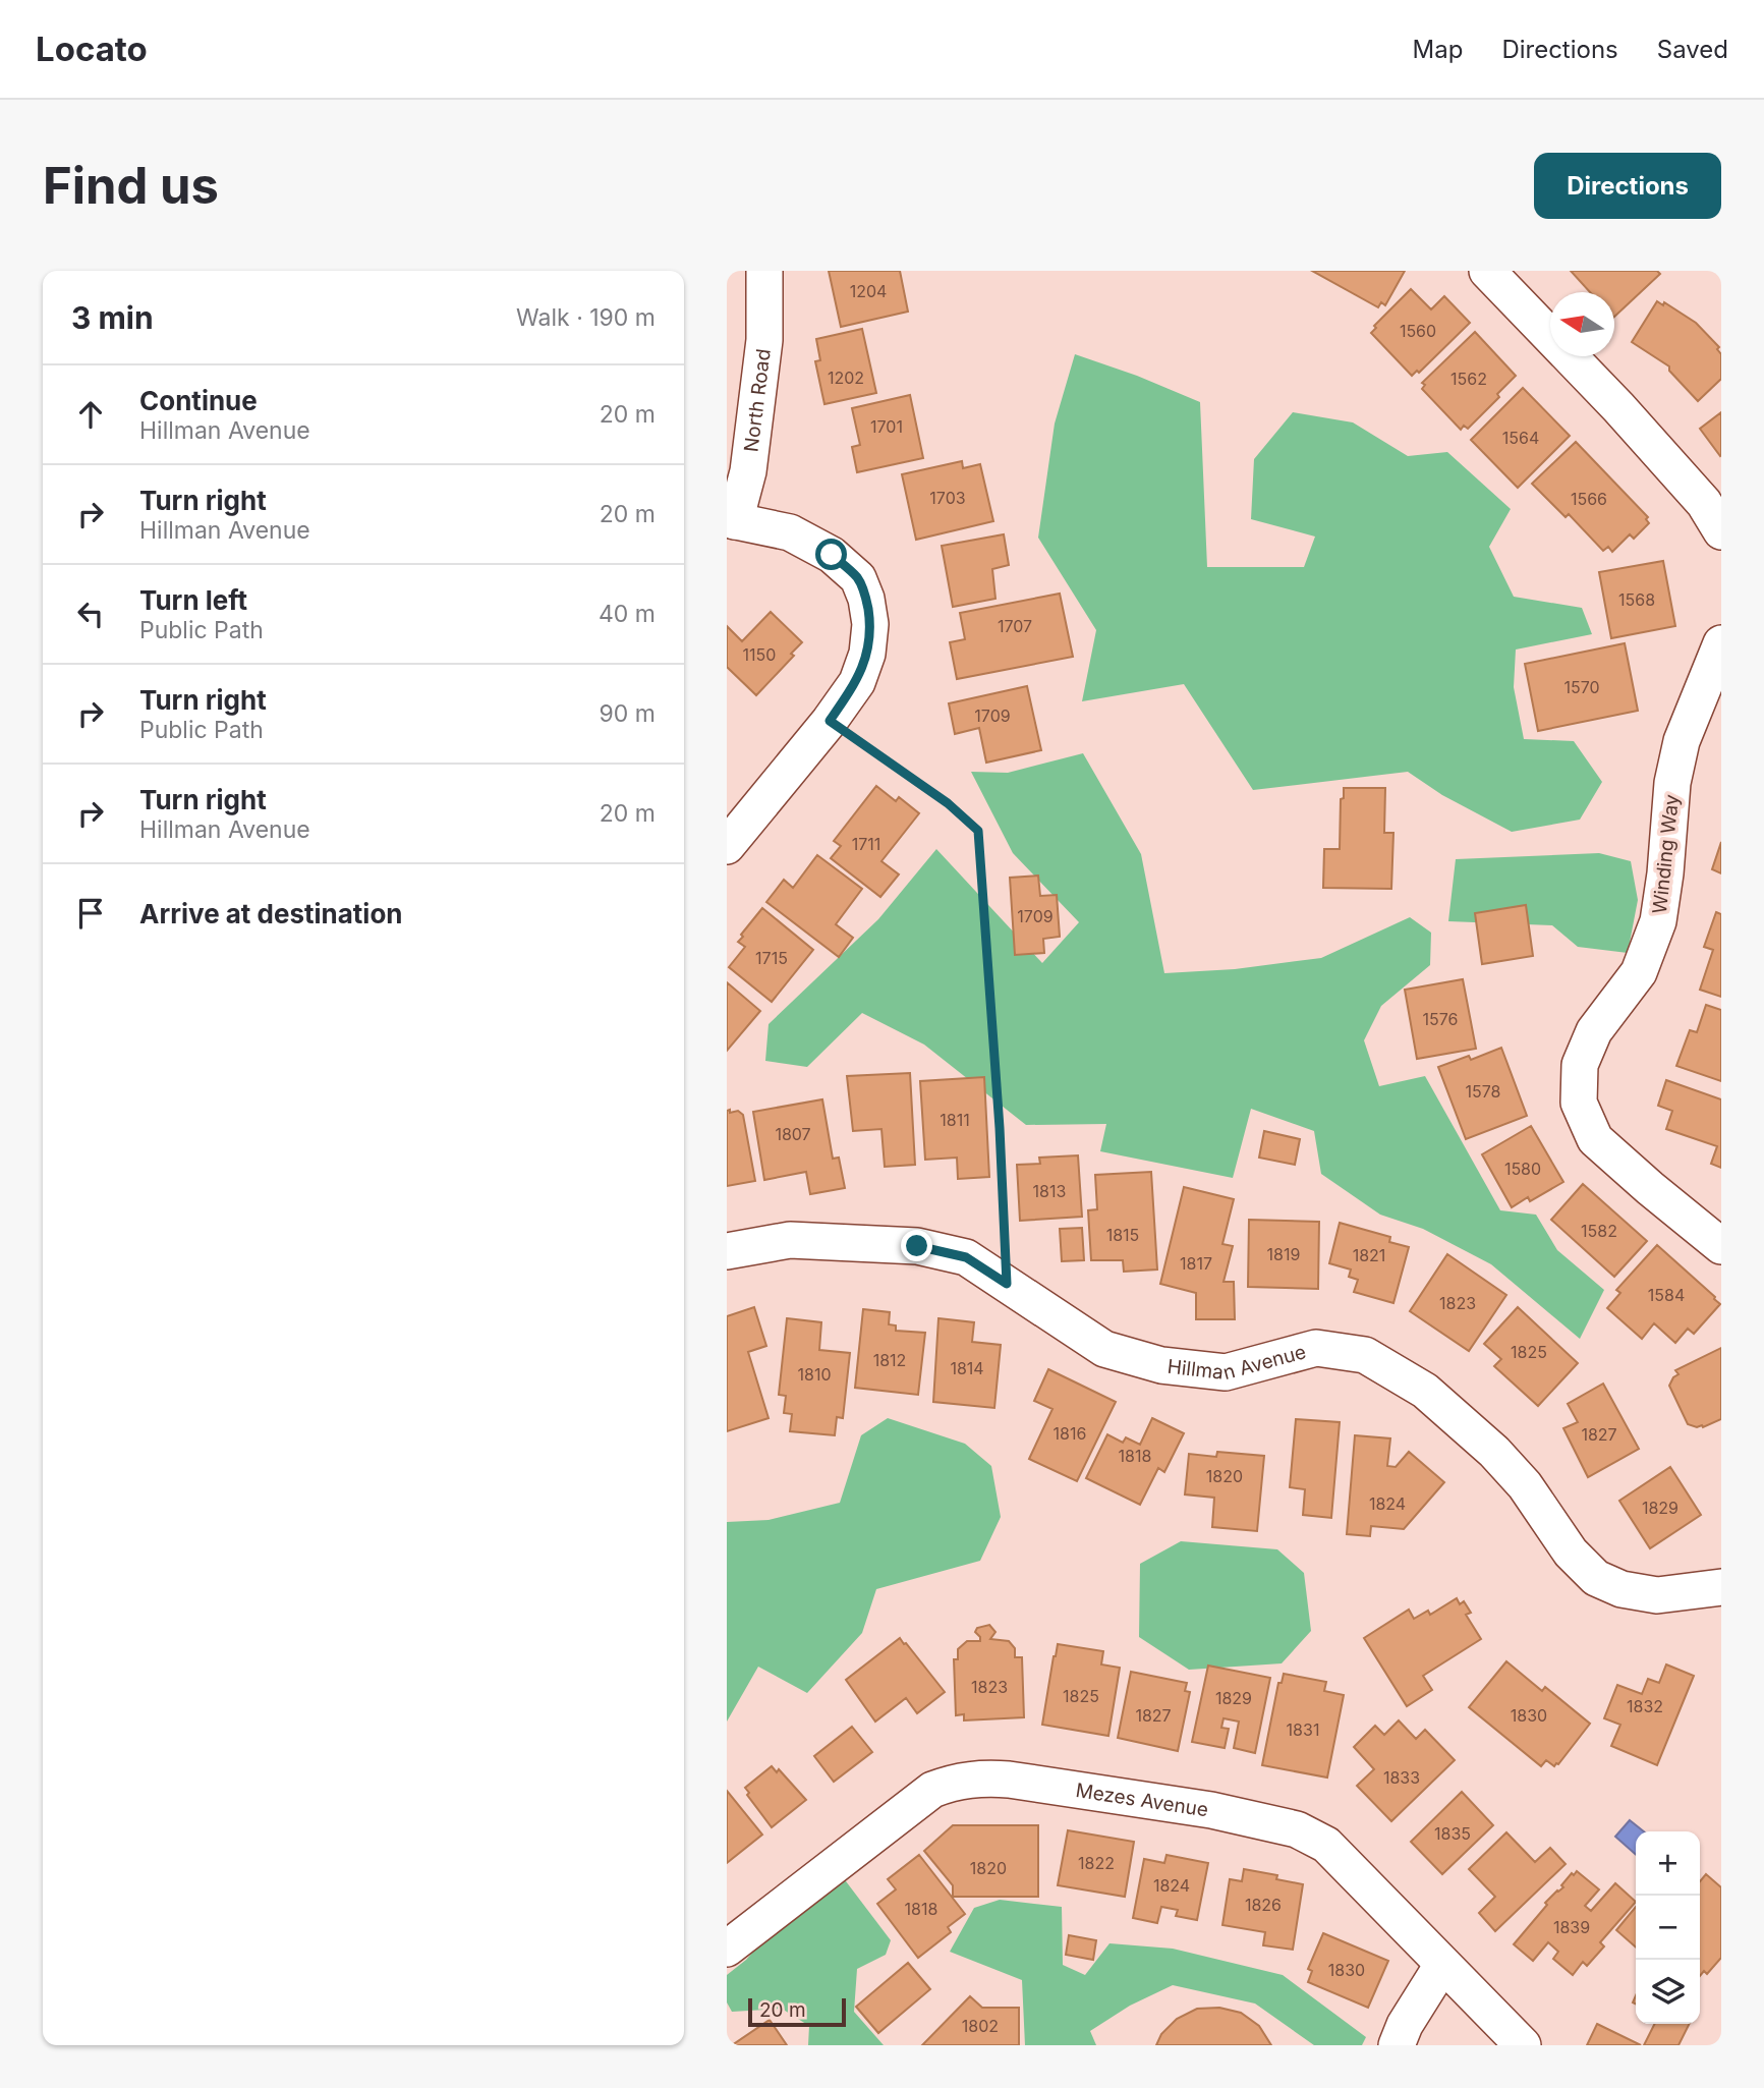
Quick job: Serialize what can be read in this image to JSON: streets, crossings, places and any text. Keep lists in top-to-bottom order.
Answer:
{
  "streets": {
    "street": [
      "North Road",
      "Winding Way",
      "Hillman Avenue",
      "Mezes Avenue"
    ]
  },
  "house_numbers": [
    "1204",
    "1560",
    "1202",
    "1562",
    "1701",
    "1564",
    "1703",
    "1566",
    "1568",
    "1707",
    "1150",
    "1570",
    "1709",
    "1711",
    "1709",
    "1715",
    "1576",
    "1578",
    "1811",
    "1807",
    "1580",
    "1813",
    "1582",
    "1815",
    "1819",
    "1821",
    "1817",
    "1584",
    "1823",
    "1825",
    "1812",
    "1814",
    "1810",
    "1816",
    "1827",
    "1818",
    "1820",
    "1824",
    "1829",
    "1823",
    "1825",
    "1829",
    "1832",
    "1827",
    "1830",
    "1831",
    "1833",
    "1835",
    "1822",
    "1820",
    "1824",
    "1826",
    "1818",
    "1839",
    "1830",
    "1802"
  ],
  "scale_bar": "20 m",
  "north": "left",
  "page": {
    "header": "Locato",
    "nav": ["Map", "Directions", "Saved"],
    "buttons": "Directions",
    "title": "Find us",
    "heading": ["3 min", "Walk · 190 m"],
    "list": [
      ["Continue", "Hillman Avenue", "20 m"],
      ["Turn right", "Hillman Avenue", "20 m"],
      ["Turn left", "Public Path", "40 m"],
      ["Turn right", "Public Path", "90 m"],
      ["Turn right", "Hillman Avenue", "20 m"],
      "Arrive at destination"
    ],
    "map_buttons": ["+", "−"],
    "scale": "20 m"
  }
}
